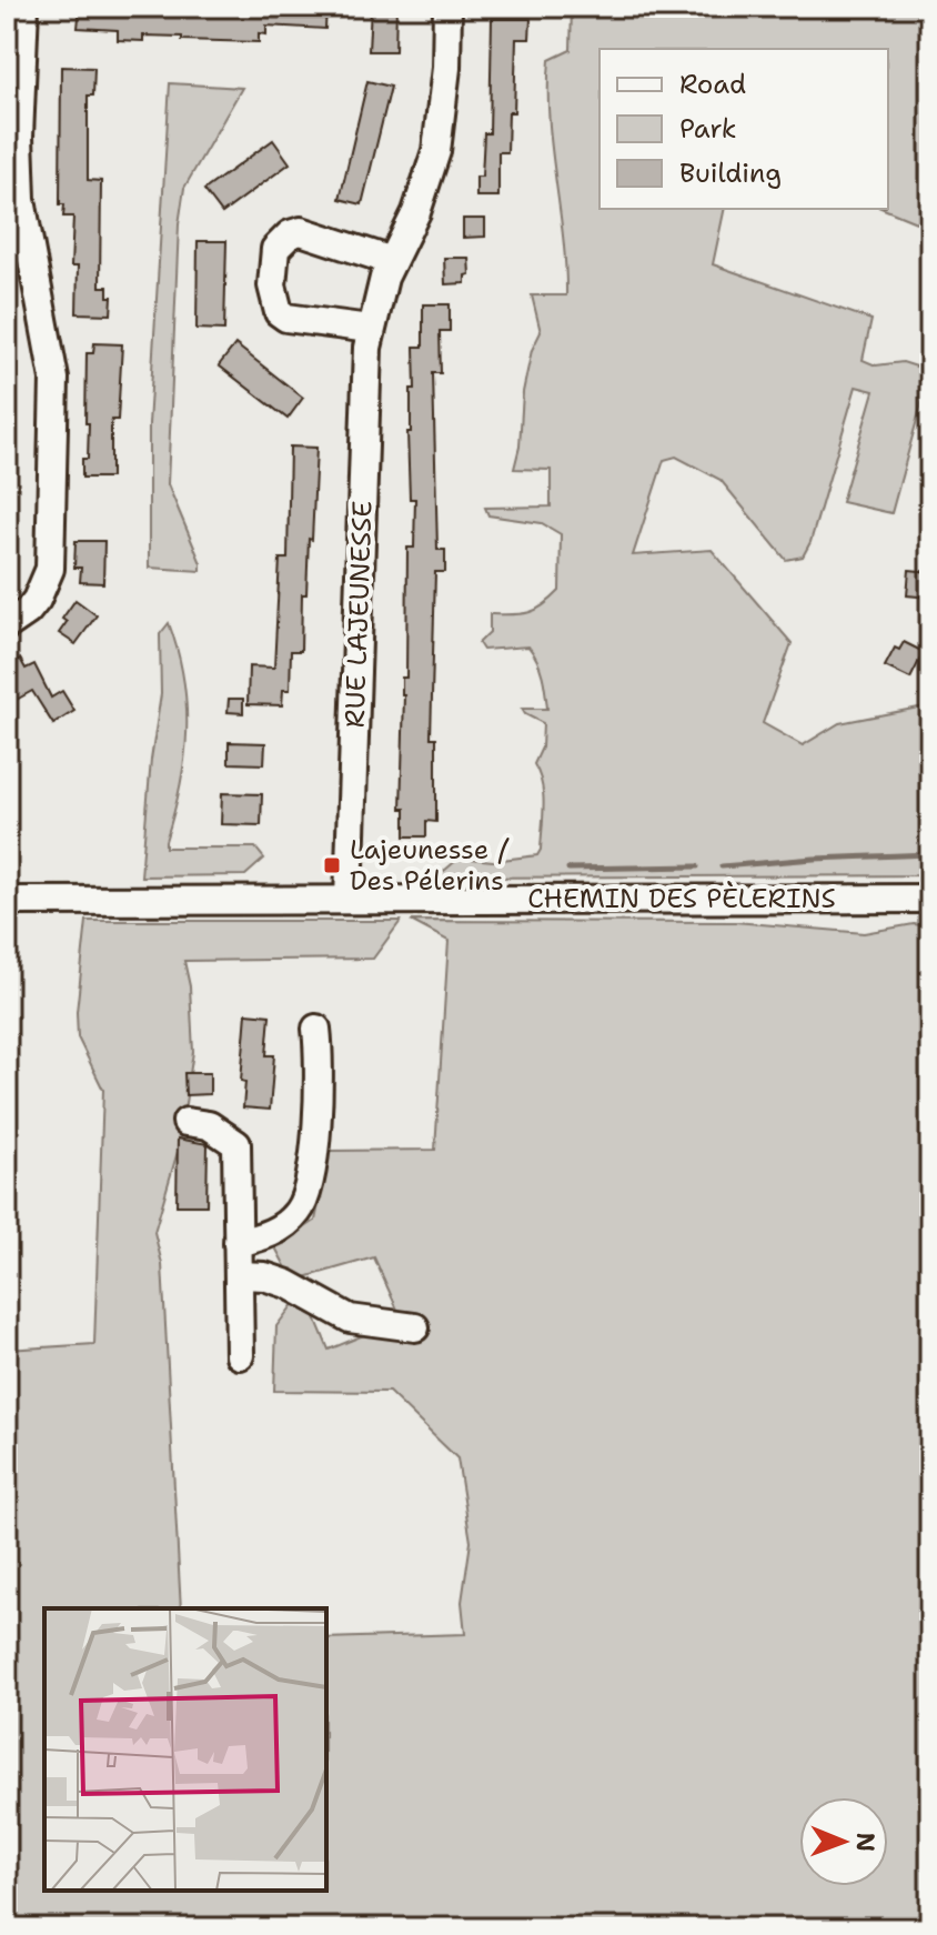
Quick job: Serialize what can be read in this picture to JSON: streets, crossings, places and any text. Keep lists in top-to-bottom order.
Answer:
{
  "streets": {
    "street": ["RUE LAJEUNESSE", "CHEMIN DES PÈLERINS"]
  },
  "crossings": [
    ["RUE LAJEUNESSE", "CHEMIN DES PÈLERINS"]
  ],
  "places": {
    "transit": ["Lajeunesse / Des Pélerins"]
  },
  "legend": ["Road", "Park", "Building"],
  "north": "right"
}
